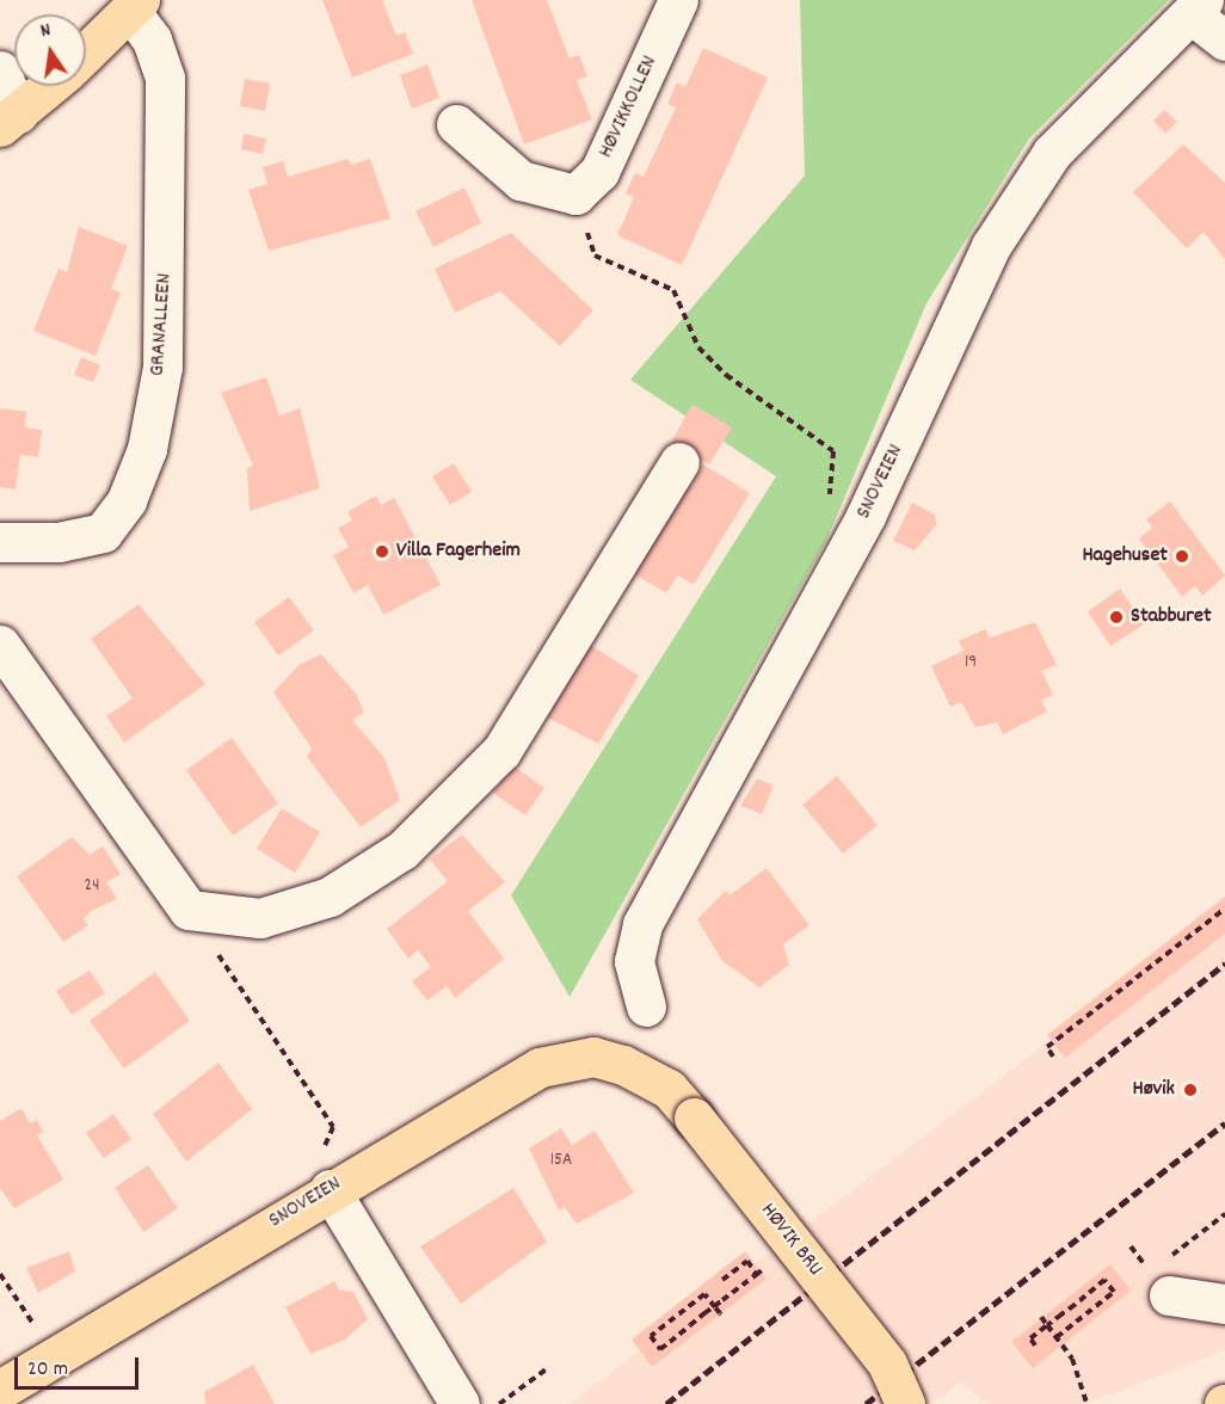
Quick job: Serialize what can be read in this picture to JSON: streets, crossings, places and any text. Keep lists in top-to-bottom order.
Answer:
{
  "streets": {
    "main road": ["SNOVEIEN", "HØVIK BRU"],
    "street": ["HØVIKKOLLEN", "GRANALLEEN"]
  },
  "crossings": [
    ["SNOVEIEN", "HØVIK BRU"]
  ],
  "places": [
    "Villa Fagerheim",
    "Hagehuset",
    "Stabburet",
    "Høvik"
  ],
  "house_numbers": ["19", "24", "15A"],
  "scale_bar": "20 m",
  "north": "top"
}
